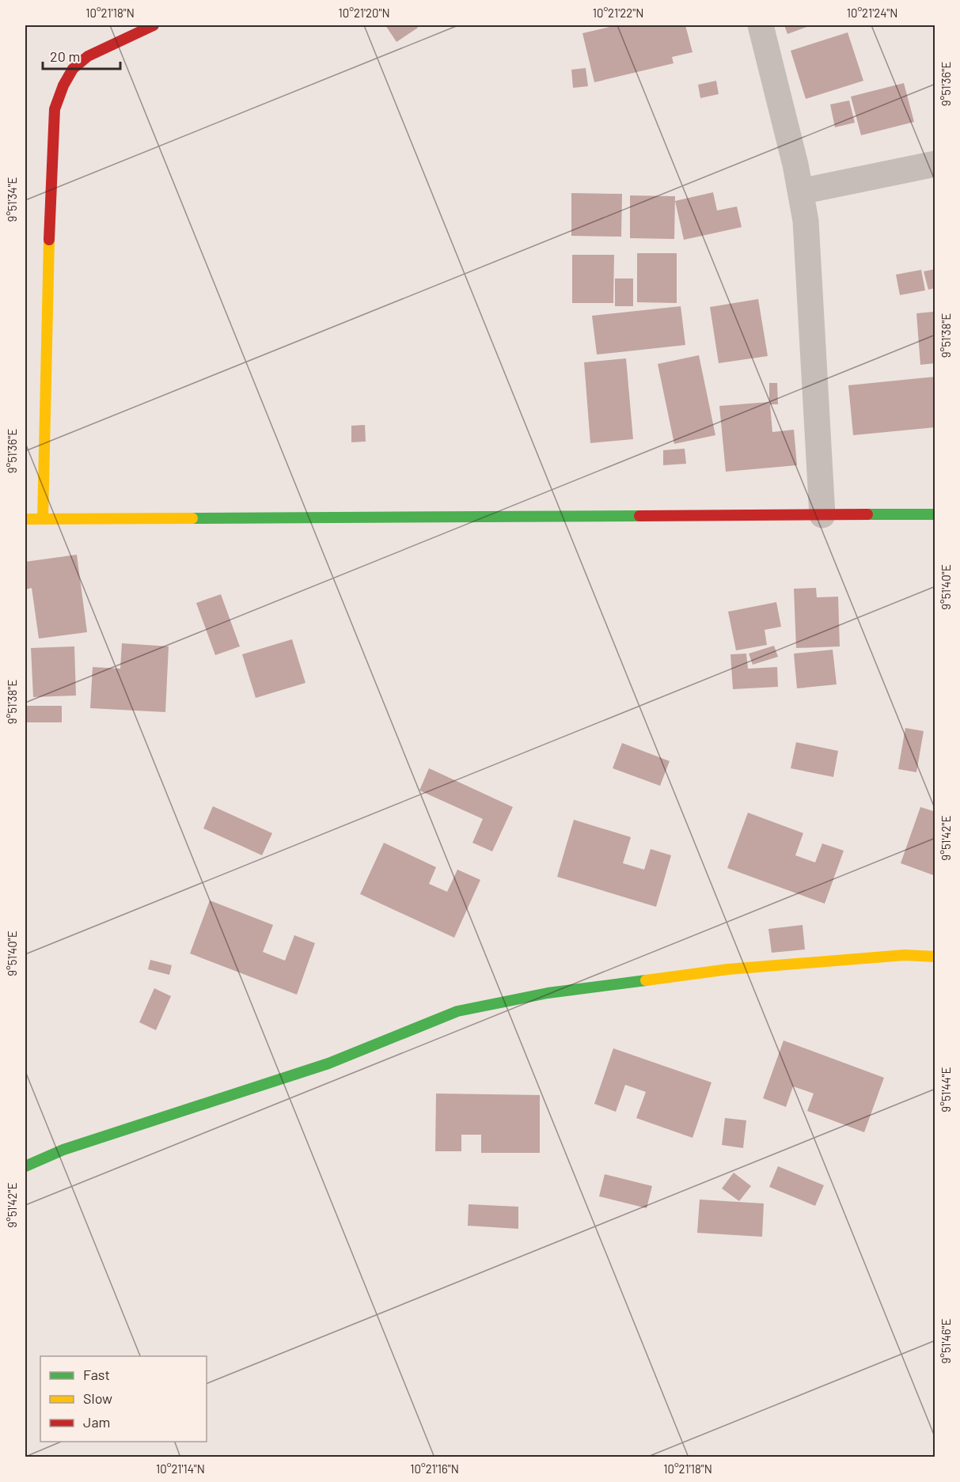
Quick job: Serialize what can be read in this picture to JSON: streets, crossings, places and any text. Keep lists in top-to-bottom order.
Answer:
{
  "legend": ["Fast", "Slow", "Jam"],
  "scale_bar": "20 m",
  "coordinates": [
    "10°21'18\"N",
    "10°21'20\"N",
    "10°21'22\"N",
    "10°21'24\"N",
    "9°51'36\"E",
    "9°51'34\"E",
    "9°51'38\"E",
    "9°51'40\"E",
    "9°51'42\"E",
    "9°51'44\"E",
    "9°51'46\"E",
    "10°21'14\"N",
    "10°21'16\"N"
  ]
}
